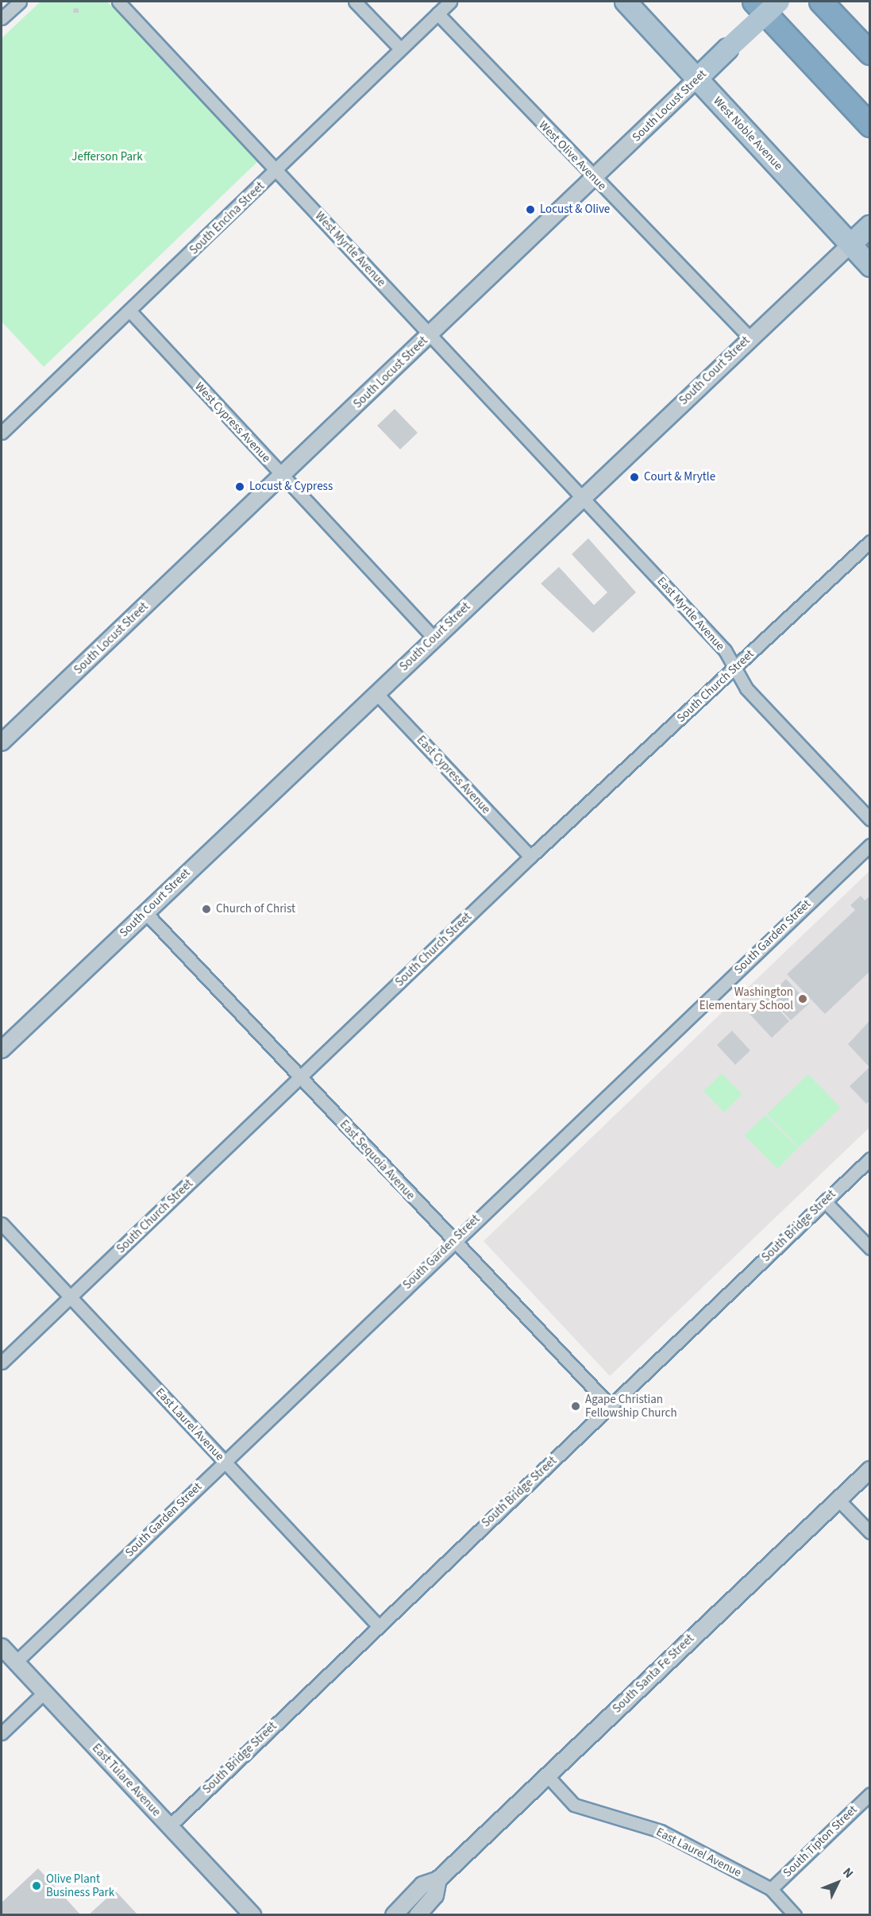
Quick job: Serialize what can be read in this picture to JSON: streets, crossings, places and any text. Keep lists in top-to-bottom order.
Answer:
{
  "streets": {
    "main road": ["South Locust Street", "West Noble Avenue", "South Court Street"],
    "street": [
      "West Olive Avenue",
      "South Encina Street",
      "West Myrtle Avenue",
      "West Cypress Avenue",
      "East Myrtle Avenue",
      "South Church Street",
      "East Cypress Avenue",
      "South Garden Street",
      "East Sequoia Avenue",
      "South Bridge Street",
      "East Laurel Avenue",
      "South Santa Fe Street",
      "East Tulare Avenue",
      "South Tipton Street"
    ]
  },
  "crossings": [
    ["South Locust Street", "West Noble Avenue"],
    ["South Locust Street", "West Olive Avenue"],
    ["South Locust Street", "West Myrtle Avenue"],
    ["South Locust Street", "West Cypress Avenue"],
    ["West Noble Avenue", "South Court Street"],
    ["West Olive Avenue", "South Encina Street"],
    ["West Olive Avenue", "South Court Street"],
    ["South Encina Street", "West Myrtle Avenue"],
    ["South Encina Street", "West Cypress Avenue"],
    ["West Myrtle Avenue", "South Court Street"],
    ["West Myrtle Avenue", "East Myrtle Avenue"],
    ["South Court Street", "West Cypress Avenue"],
    ["South Court Street", "East Myrtle Avenue"],
    ["South Court Street", "East Cypress Avenue"],
    ["South Court Street", "East Sequoia Avenue"],
    ["East Myrtle Avenue", "South Church Street"],
    ["South Church Street", "East Cypress Avenue"],
    ["South Church Street", "East Sequoia Avenue"],
    ["South Church Street", "East Laurel Avenue"],
    ["South Garden Street", "East Sequoia Avenue"],
    ["South Garden Street", "East Laurel Avenue"],
    ["South Garden Street", "East Tulare Avenue"],
    ["East Sequoia Avenue", "South Bridge Street"],
    ["South Bridge Street", "East Laurel Avenue"],
    ["South Bridge Street", "East Tulare Avenue"],
    ["East Laurel Avenue", "South Santa Fe Street"],
    ["East Laurel Avenue", "South Tipton Street"]
  ],
  "parks": ["Jefferson Park"],
  "places": [
    "Locust & Olive",
    "Court & Mrytle",
    "Locust & Cypress",
    "Church of Christ",
    "Washington Elementary School",
    "Agape Christian Fellowship Church",
    "Olive Plant Business Park"
  ],
  "north": "top right"
}
